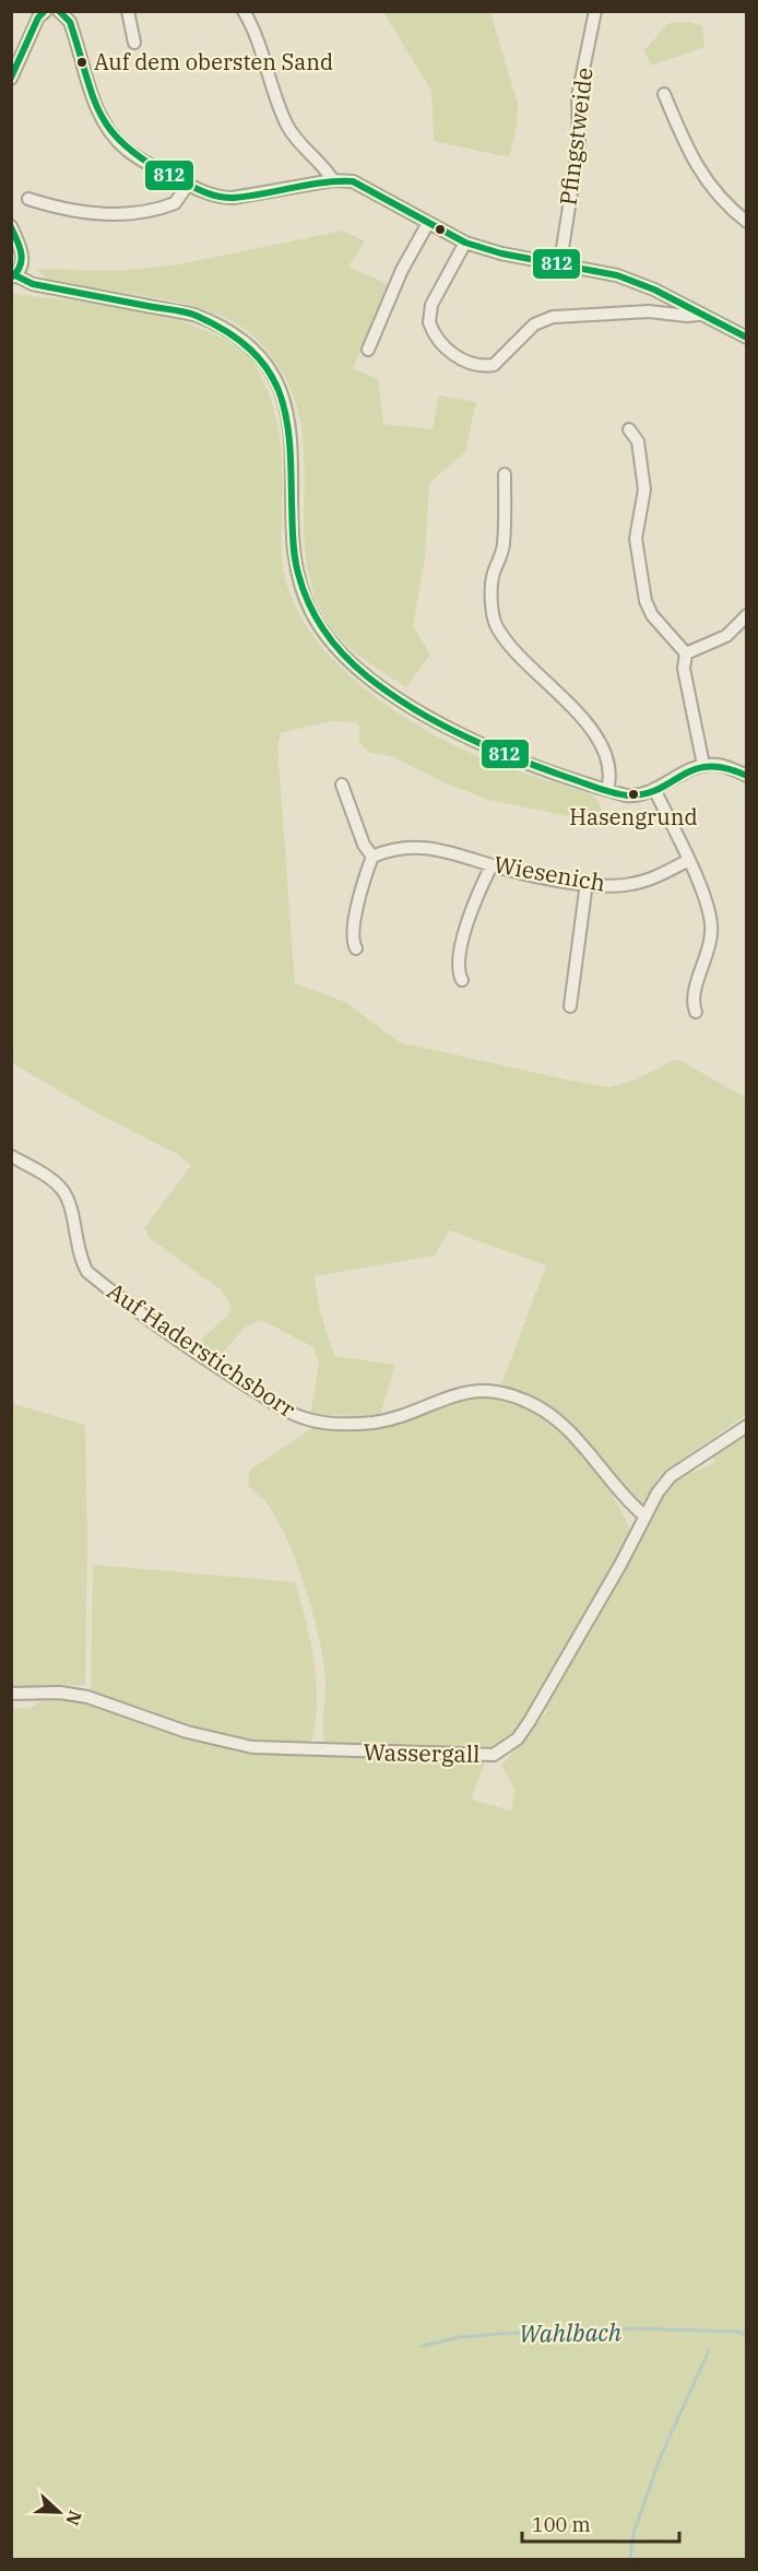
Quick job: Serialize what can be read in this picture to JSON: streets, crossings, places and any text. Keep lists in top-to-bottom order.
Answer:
{
  "streets": {
    "street": [
      "Pfingstweide",
      "Wiesenich",
      "Auf Haderstichsborr",
      "Wassergall"
    ]
  },
  "crossings": [
    ["Auf Haderstichsborr", "Wassergall"]
  ],
  "water": ["Wahlbach"],
  "places": ["Auf dem obersten Sand", "Hasengrund"],
  "lines": ["transit line 812"],
  "scale_bar": "100 m",
  "north": "right"
}
